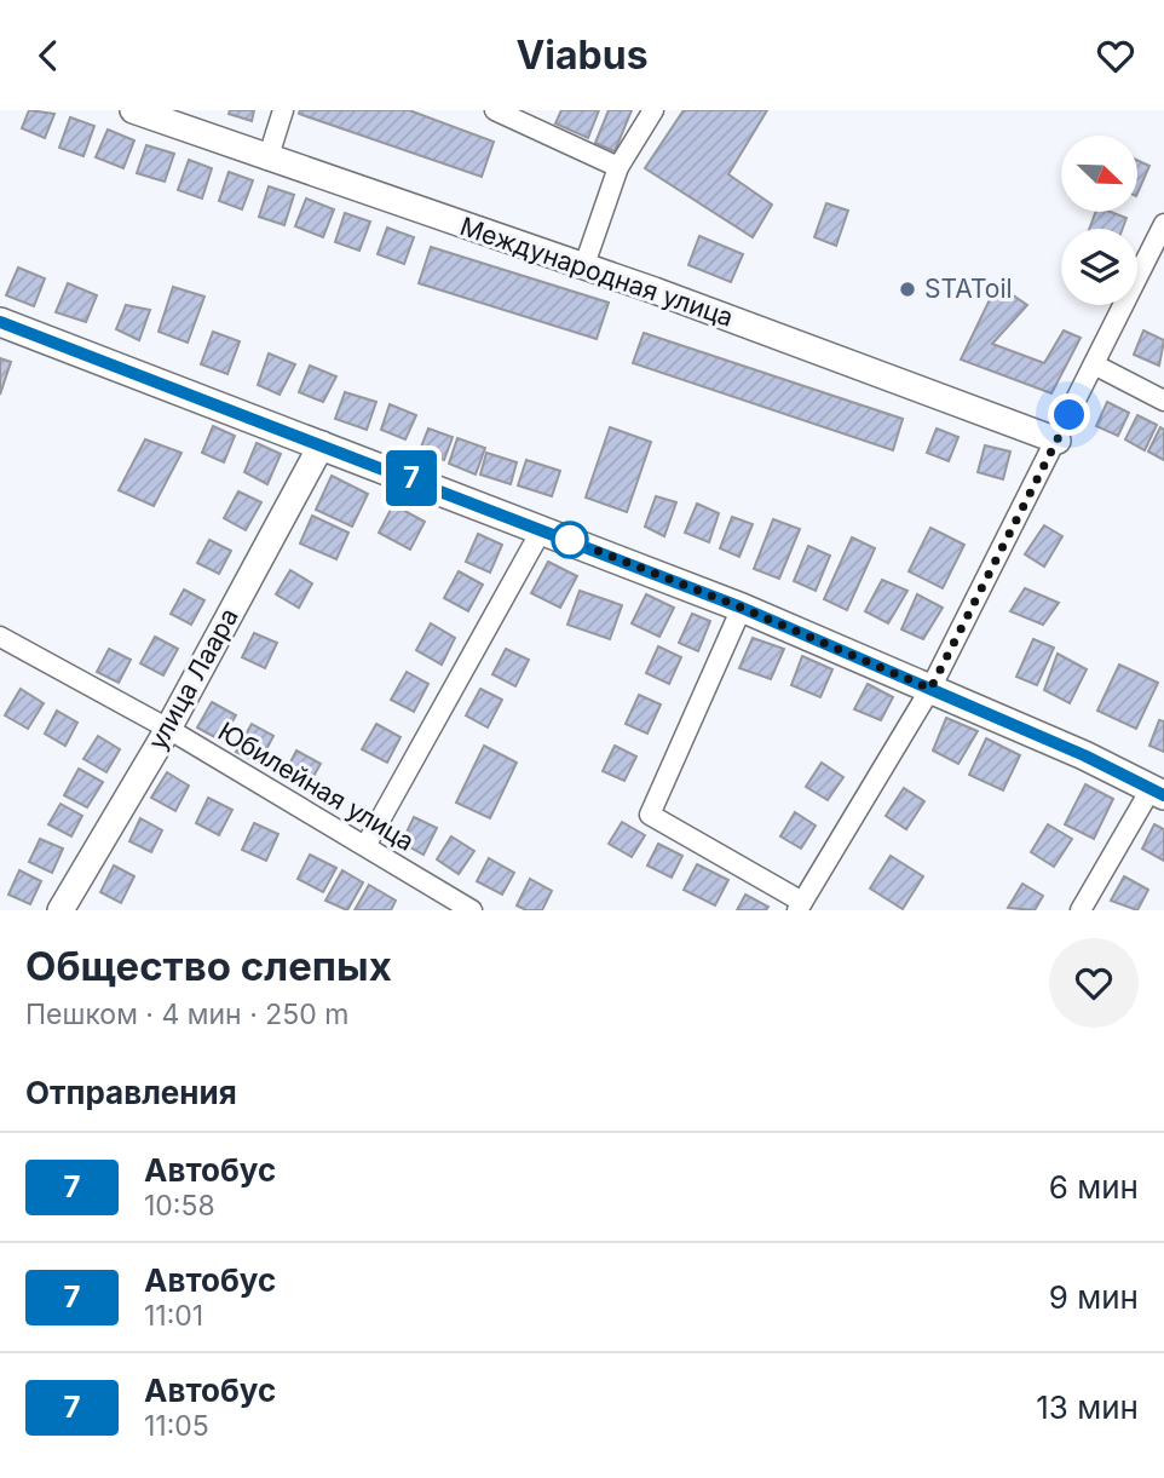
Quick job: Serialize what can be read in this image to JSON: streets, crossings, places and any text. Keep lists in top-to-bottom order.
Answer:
{
  "streets": {
    "street": ["Международная улица", "улица Лаара", "Юбилейная улица"]
  },
  "crossings": [
    ["улица Лаара", "Юбилейная улица"]
  ],
  "places": ["STAToil"],
  "lines": ["bus line 7"],
  "north": "bottom right",
  "page": {
    "header": "Viabus",
    "on_map": "7",
    "heading": [
      ["Общество слепых", "Пешком · 4 мин · 250 m"],
      "Отправления"
    ],
    "list": [
      {
        "mark": "7",
        "name": "Автобус",
        "note": "10:58",
        "value": "6 мин"
      },
      {
        "mark": "7",
        "name": "Автобус",
        "note": "11:01",
        "value": "9 мин"
      },
      {
        "mark": "7",
        "name": "Автобус",
        "note": "11:05",
        "value": "13 мин"
      }
    ]
  }
}
